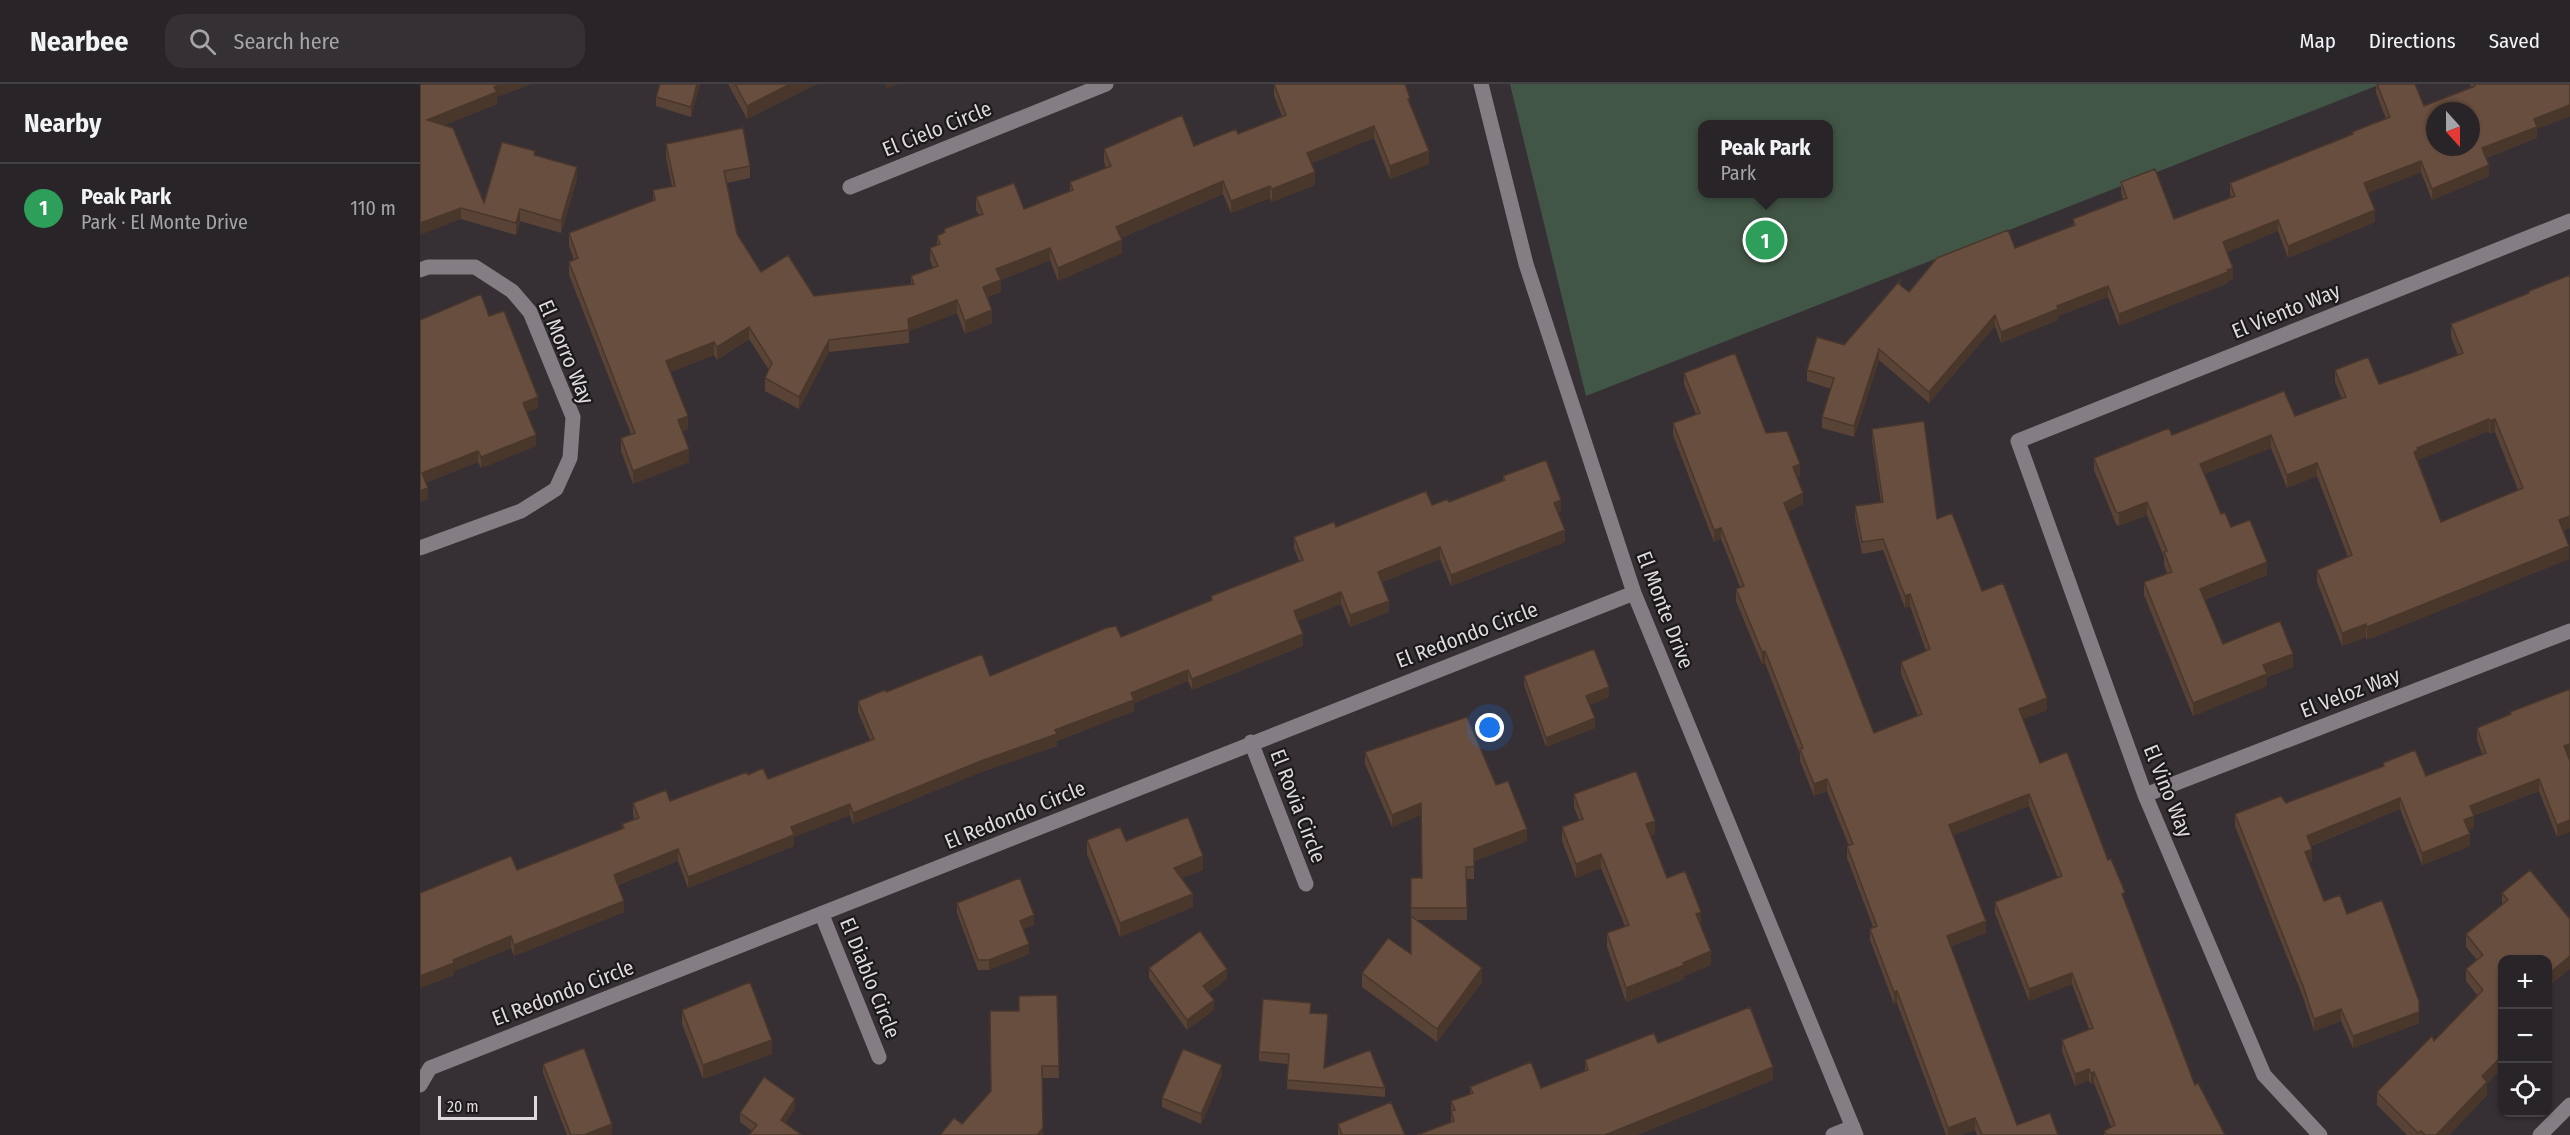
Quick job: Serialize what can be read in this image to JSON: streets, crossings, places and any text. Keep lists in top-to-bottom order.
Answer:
{
  "streets": {
    "street": [
      "El Cielo Circle",
      "El Viento Way",
      "El Morro Way",
      "El Monte Drive",
      "El Redondo Circle",
      "El Veloz Way",
      "El Vino Way",
      "El Rovia Circle",
      "El Diablo Circle"
    ]
  },
  "crossings": [
    ["El Viento Way", "El Vino Way"],
    ["El Monte Drive", "El Redondo Circle"],
    ["El Redondo Circle", "El Rovia Circle"],
    ["El Redondo Circle", "El Diablo Circle"],
    ["El Veloz Way", "El Vino Way"]
  ],
  "scale_bar": "20 m",
  "north": "bottom",
  "page": {
    "header": "Nearbee",
    "search": "Search here",
    "nav": ["Map", "Directions", "Saved"],
    "heading": "Nearby",
    "popup": ["Peak Park", "Park"],
    "list": [
      {
        "mark": "1",
        "name": "Peak Park",
        "note": "Park · El Monte Drive",
        "value": "110 m"
      }
    ],
    "pins": "1",
    "map_buttons": ["+", "−"],
    "scale": "20 m"
  }
}
